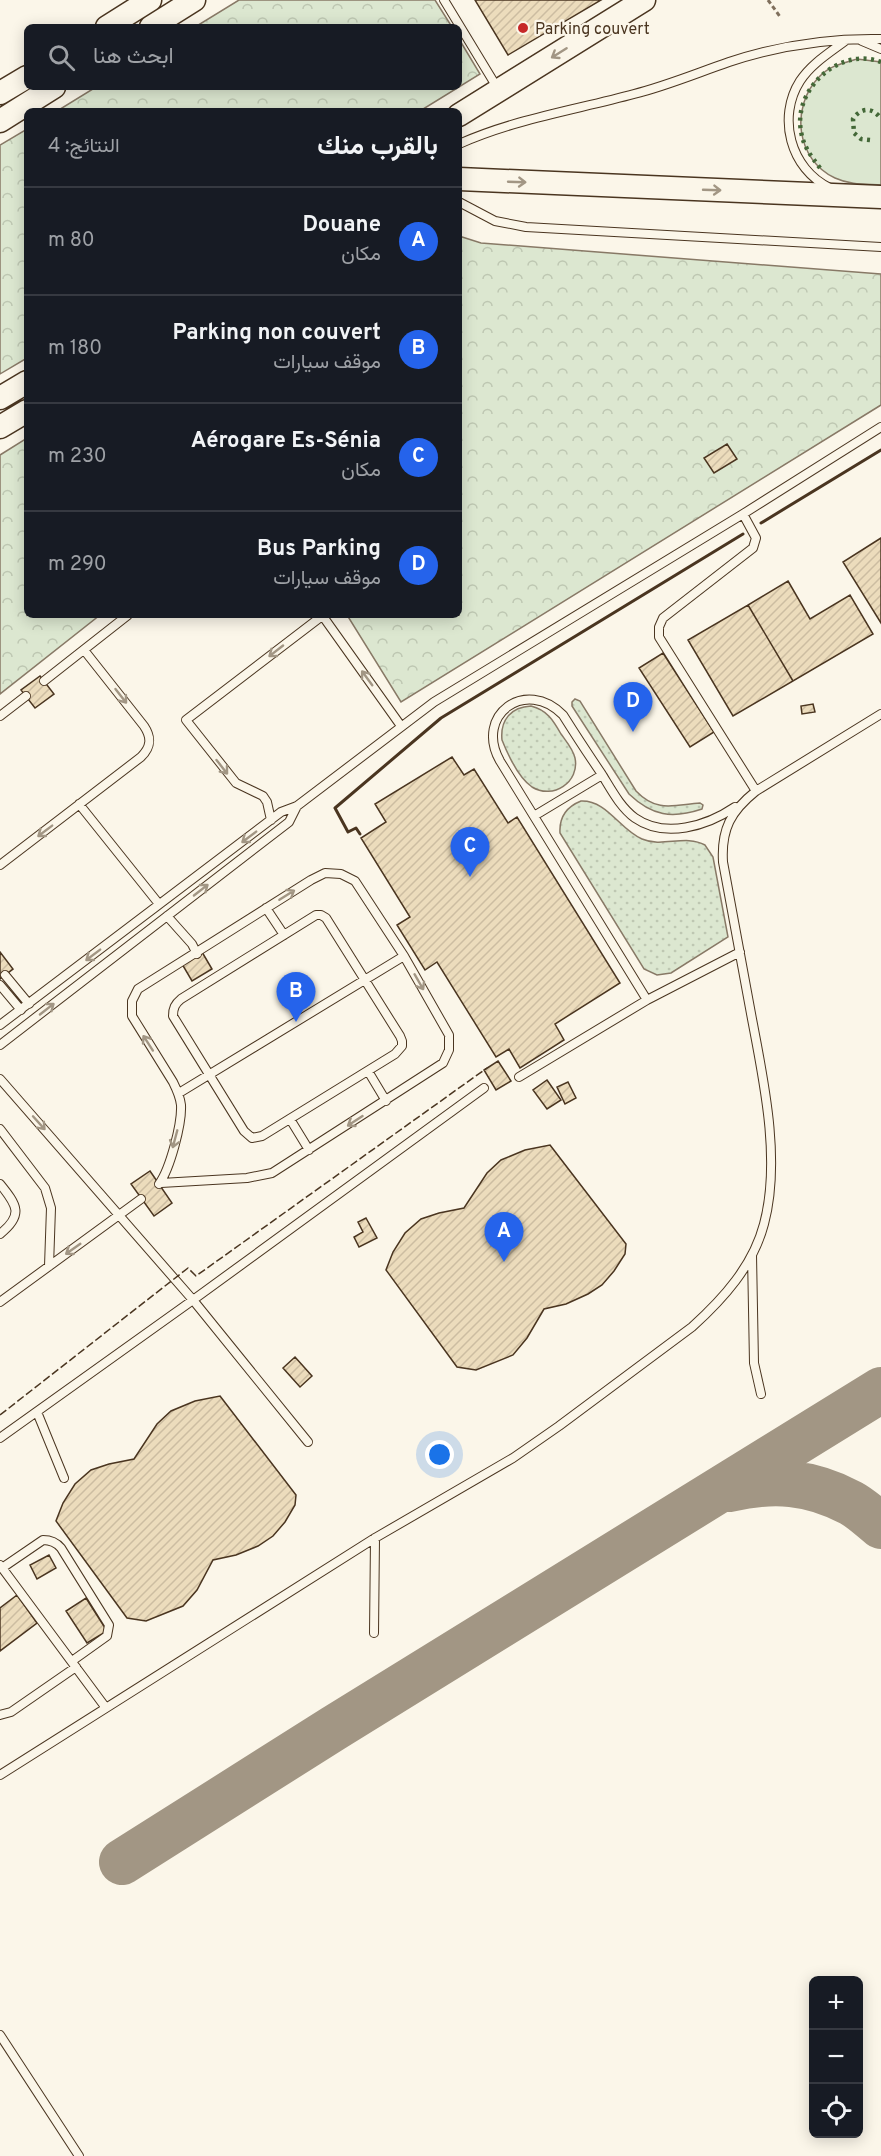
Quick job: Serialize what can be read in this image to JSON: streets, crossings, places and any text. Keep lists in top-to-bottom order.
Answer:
{
  "places": ["Parking couvert"],
  "page": {
    "search": "ابحث هنا",
    "heading": ["بالقرب منك", "النتائج: 4"],
    "list": [
      {
        "mark": "A",
        "name": "Douane",
        "note": "مكان",
        "value": "80 m"
      },
      {
        "mark": "B",
        "name": "Parking non couvert",
        "note": "موقف سيارات",
        "value": "180 m"
      },
      {
        "mark": "C",
        "name": "Aérogare Es-Sénia",
        "note": "مكان",
        "value": "230 m"
      },
      {
        "mark": "D",
        "name": "Bus Parking",
        "note": "موقف سيارات",
        "value": "290 m"
      }
    ],
    "pins": [
      "D",
      "C",
      "B",
      "A"
    ],
    "map_buttons": ["+", "−"]
  }
}
